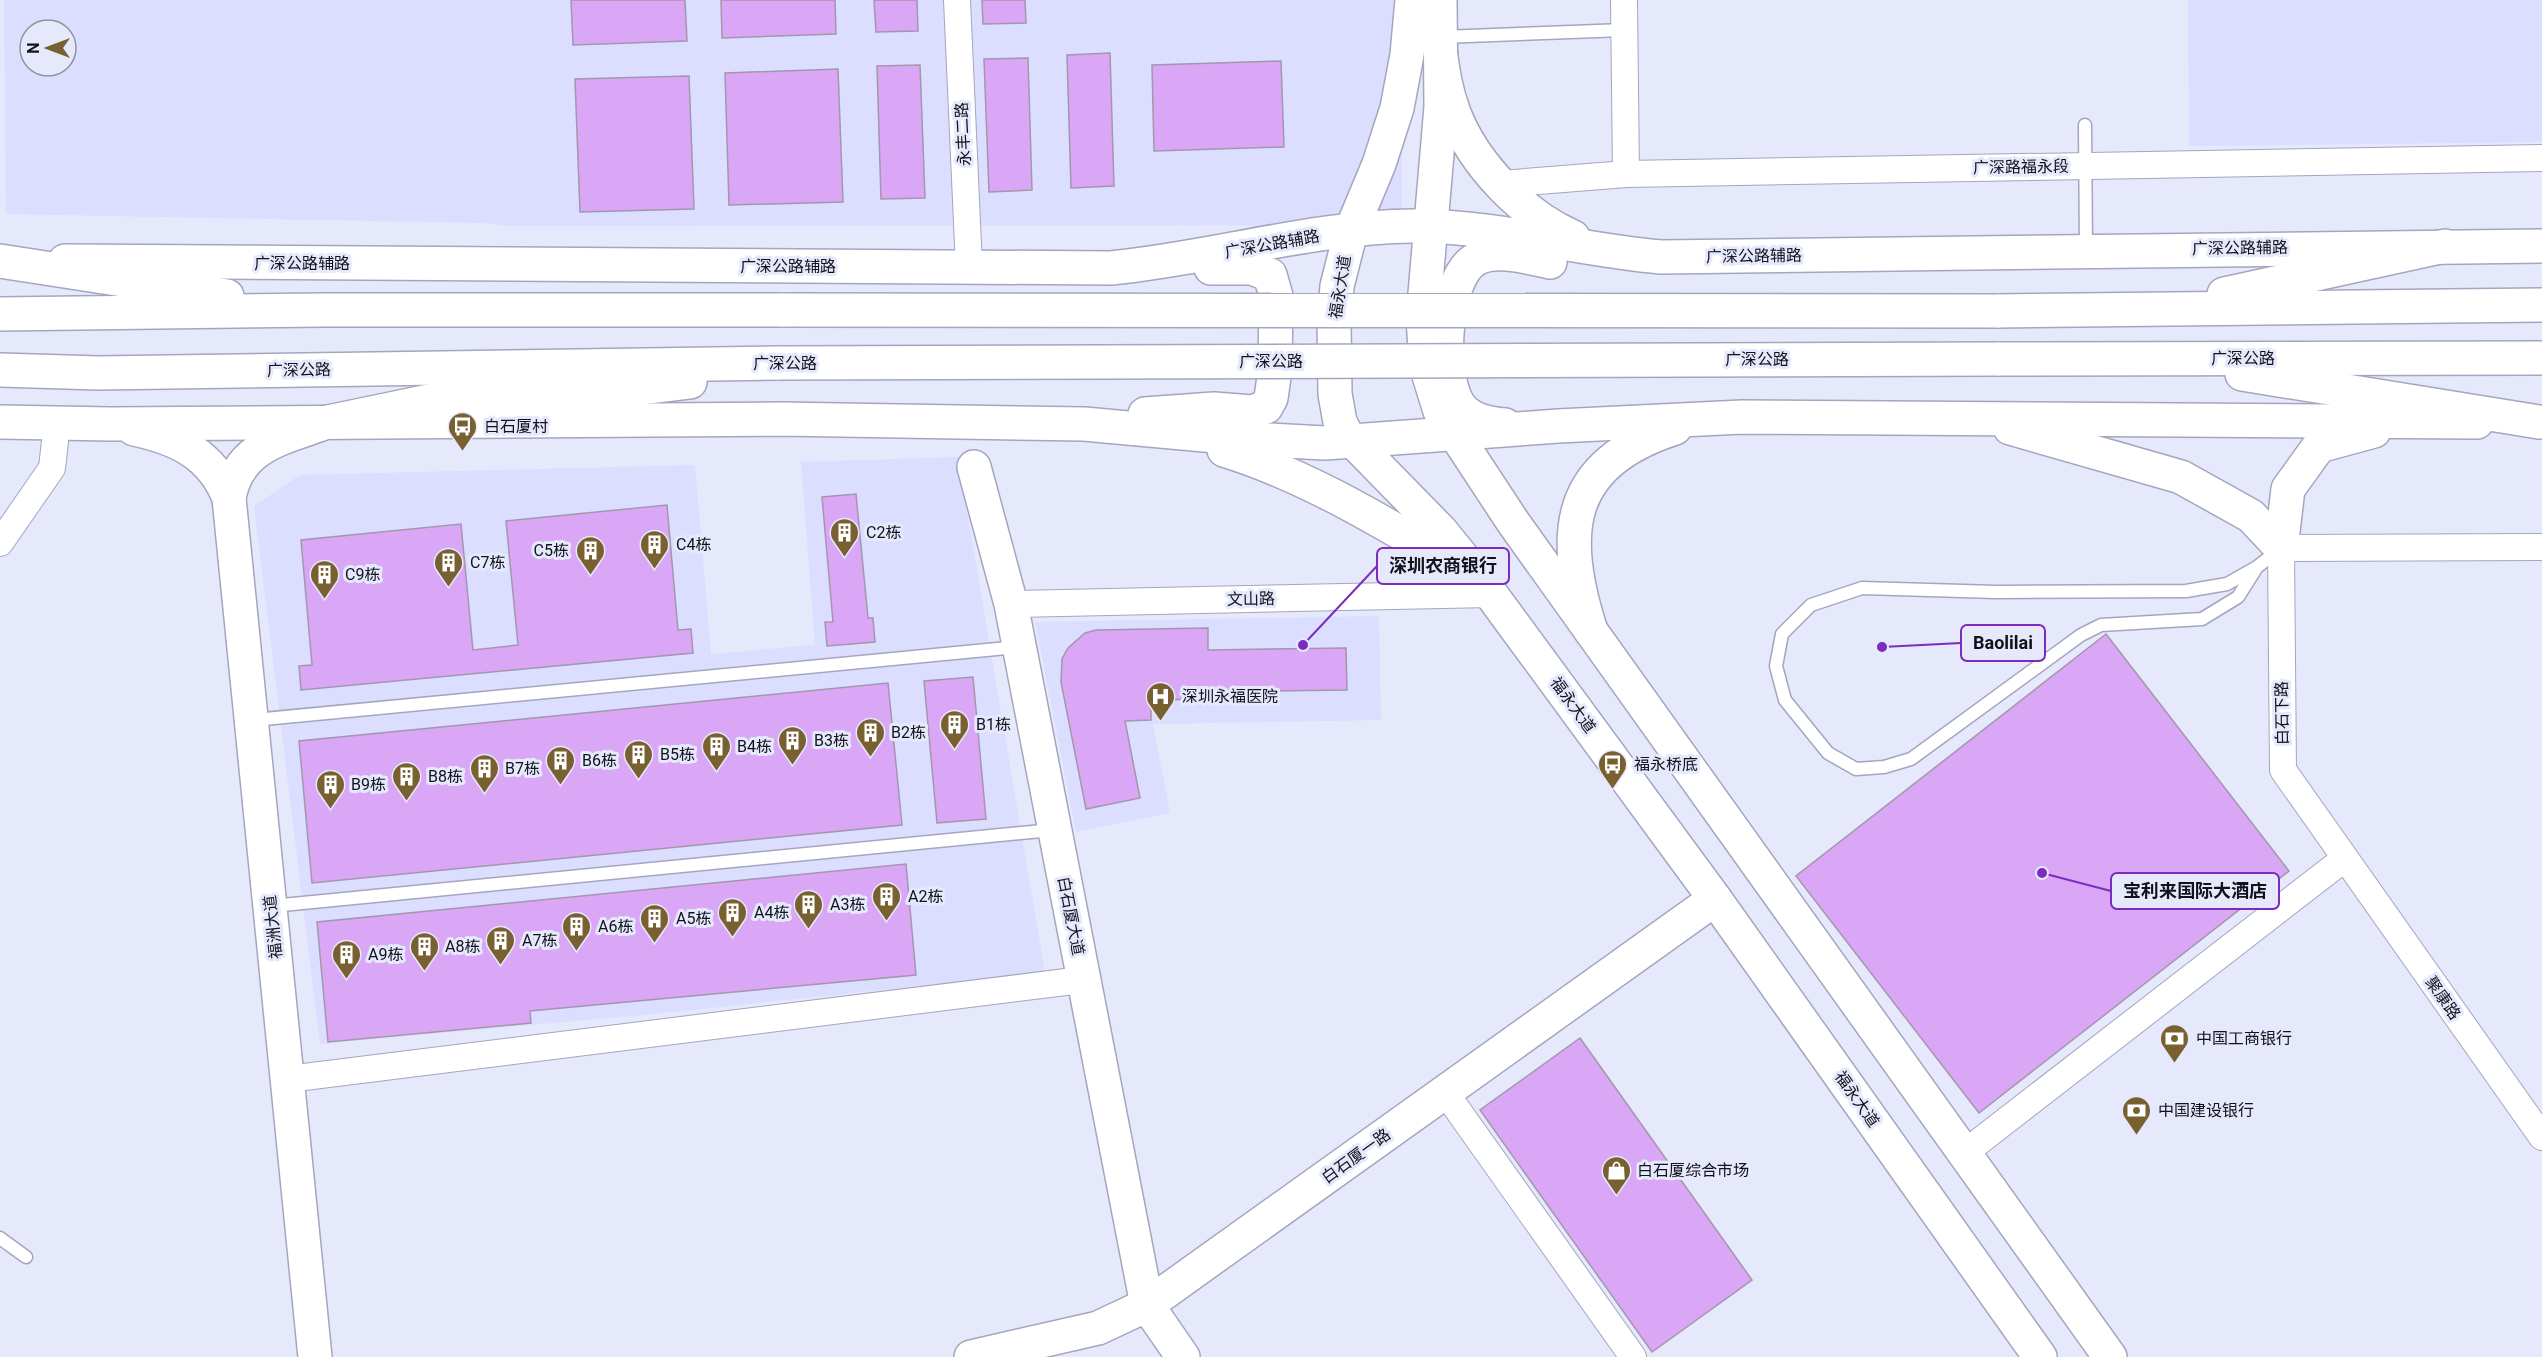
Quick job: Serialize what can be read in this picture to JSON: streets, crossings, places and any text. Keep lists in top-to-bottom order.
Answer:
{
  "streets": {
    "main road": [
      "广深公路辅路",
      "福永大道",
      "广深公路",
      "白石厦大道",
      "福洲大道",
      "白石厦一路"
    ],
    "street": [
      "永丰二路",
      "广深路福永段",
      "文山路",
      "白石下路",
      "聚康路"
    ]
  },
  "crossings": [
    ["永丰二路", "广深公路辅路"],
    ["广深公路辅路", "福永大道"],
    ["福永大道", "文山路"],
    ["福永大道", "白石厦一路"],
    ["文山路", "白石厦大道"],
    ["白石下路", "聚康路"],
    ["白石厦大道", "白石厦一路"]
  ],
  "places": {
    "bus stop": ["白石厦村", "福永桥底"],
    "building": [
      "C2栋",
      "C4栋",
      "C5栋",
      "C7栋",
      "C9栋",
      "B1栋",
      "B2栋",
      "B3栋",
      "B4栋",
      "B5栋",
      "B6栋",
      "B7栋",
      "B8栋",
      "B9栋",
      "A2栋",
      "A3栋",
      "A4栋",
      "A5栋",
      "A6栋",
      "A7栋",
      "A8栋",
      "A9栋"
    ],
    "other": ["深圳农商银行", "Baolilai", "宝利来国际大酒店"],
    "hospital": ["深圳永福医院"],
    "bank": ["中国工商银行", "中国建设银行"],
    "shop": ["白石厦综合市场"]
  },
  "north": "left"
}
